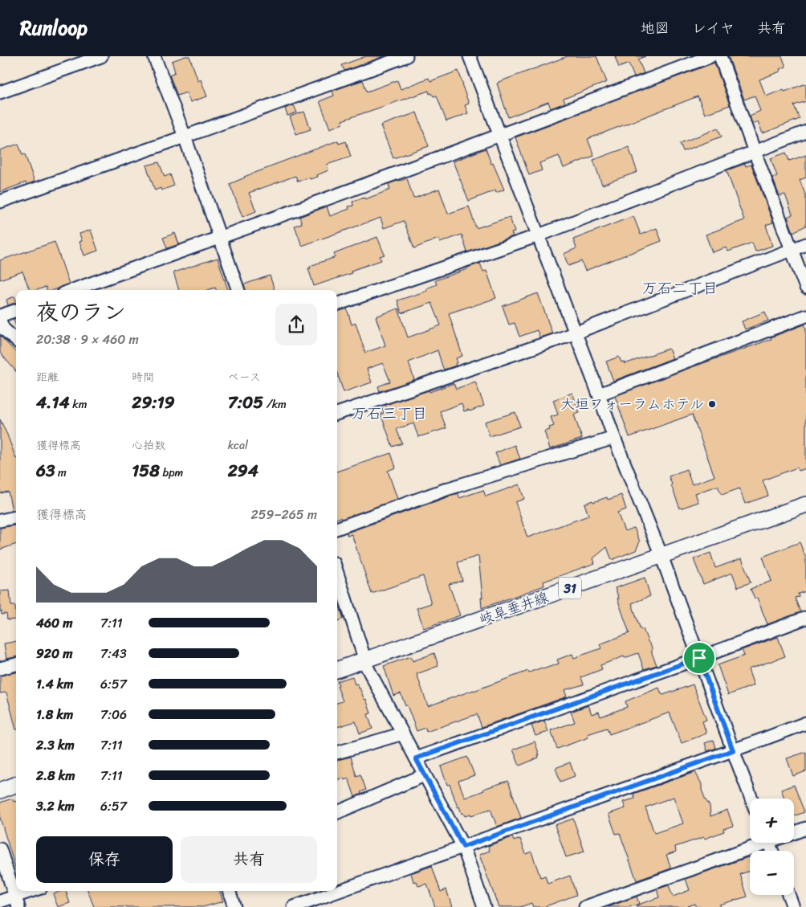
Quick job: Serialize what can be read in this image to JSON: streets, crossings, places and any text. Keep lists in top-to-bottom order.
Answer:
{
  "streets": {
    "main road": ["31", "岐阜垂井線"]
  },
  "districts": ["万石二丁目", "万石三丁目"],
  "places": ["大垣フォーラムホテル"],
  "page": {
    "header": "Runloop",
    "nav": ["地図", "レイヤ", "共有"],
    "heading": ["夜のラン", "20:38 · 9 × 460 m"],
    "stats": [
      ["距離", "4.14 km"],
      ["時間", "29:19"],
      ["ペース", "7:05 /km"],
      ["獲得標高", "63 m"],
      ["心拍数", "158 bpm"],
      ["kcal", "294"]
    ],
    "chart": ["獲得標高", "259–265 m"],
    "list": [
      {
        "name": "460 m",
        "note": "7:11"
      },
      {
        "name": "920 m",
        "note": "7:43"
      },
      {
        "name": "1.4 km",
        "note": "6:57"
      },
      {
        "name": "1.8 km",
        "note": "7:06"
      },
      {
        "name": "2.3 km",
        "note": "7:11"
      },
      {
        "name": "2.8 km",
        "note": "7:11"
      },
      {
        "name": "3.2 km",
        "note": "6:57"
      }
    ],
    "map_buttons": ["+", "−"],
    "buttons": ["保存", "共有"]
  }
}
